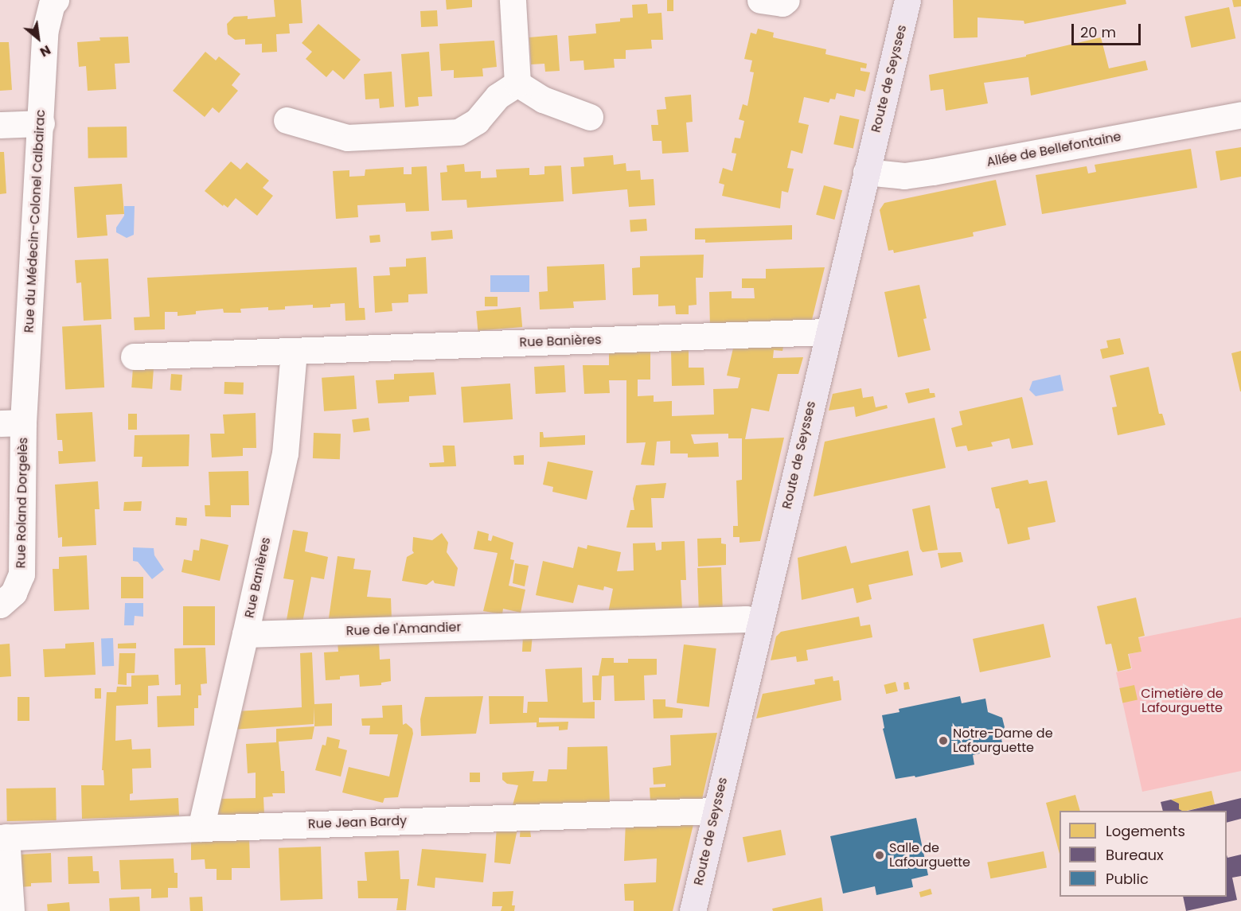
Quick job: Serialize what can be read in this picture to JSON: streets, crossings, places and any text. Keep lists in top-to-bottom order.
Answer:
{
  "streets": {
    "main road": ["Route de Seysses"],
    "street": [
      "Allée de Bellefontaine",
      "Rue du Médecin-Colonel Calbairac",
      "Rue Banières",
      "Rue Roland Dorgelès",
      "Rue de l'Amandier",
      "Rue Jean Bardy"
    ]
  },
  "crossings": [
    ["Route de Seysses", "Allée de Bellefontaine"],
    ["Route de Seysses", "Rue Banières"],
    ["Route de Seysses", "Rue de l'Amandier"],
    ["Route de Seysses", "Rue Jean Bardy"],
    ["Rue du Médecin-Colonel Calbairac", "Rue Roland Dorgelès"],
    ["Rue Banières", "Rue de l'Amandier"]
  ],
  "parks": ["Cimetière de Lafourguette"],
  "places": ["Notre-Dame de Lafourguette", "Salle de Lafourguette"],
  "legend": ["Logements", "Bureaux", "Public"],
  "scale_bar": "20 m",
  "north": "bottom right"
}
